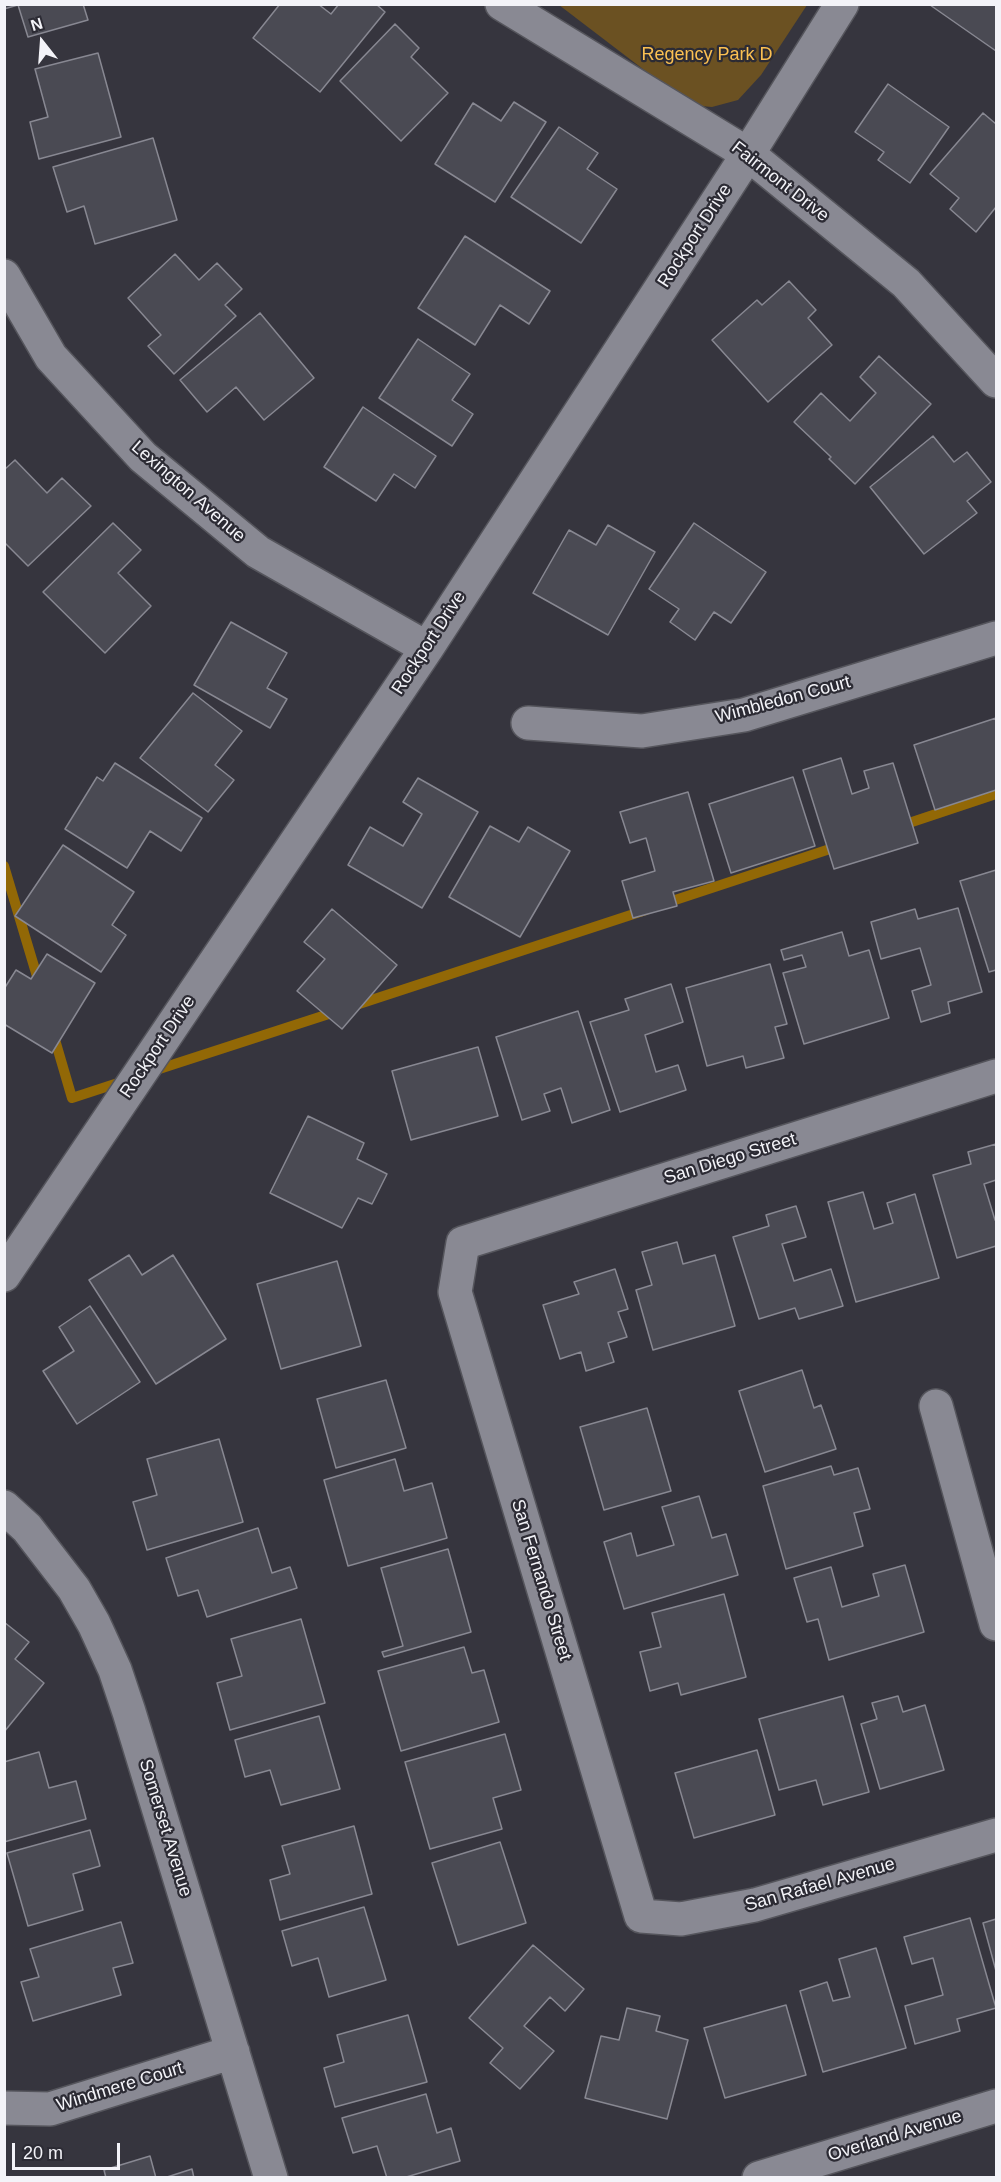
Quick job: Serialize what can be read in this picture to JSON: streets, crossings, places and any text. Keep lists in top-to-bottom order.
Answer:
{
  "streets": {
    "street": [
      "Fairmont Drive",
      "Rockport Drive",
      "Lexington Avenue",
      "Wimbledon Court",
      "San Diego Street",
      "San Fernando Street",
      "Somerset Avenue",
      "San Rafael Avenue",
      "Windmere Court",
      "Overland Avenue"
    ]
  },
  "crossings": [
    ["Fairmont Drive", "Rockport Drive"],
    ["Rockport Drive", "Lexington Avenue"],
    ["San Diego Street", "San Fernando Street"],
    ["San Fernando Street", "San Rafael Avenue"],
    ["Somerset Avenue", "Windmere Court"]
  ],
  "parks": ["Regency Park D"],
  "scale_bar": "20 m",
  "north": "top"
}
